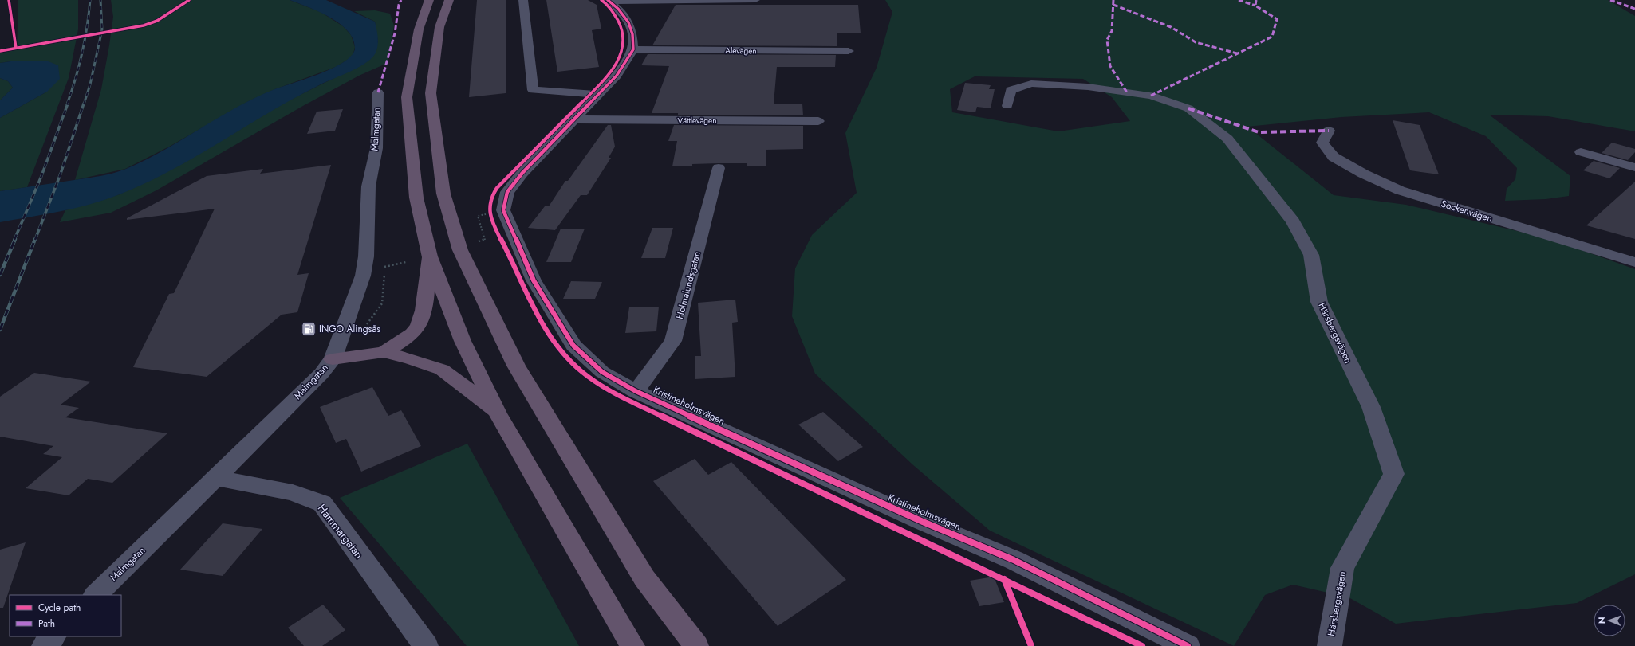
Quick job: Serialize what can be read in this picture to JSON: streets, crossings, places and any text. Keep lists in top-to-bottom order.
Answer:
{
  "streets": {
    "street": [
      "Alevägen",
      "Vättlevägen",
      "Malmgatan",
      "Sockenvägen",
      "Holmalundsgatan",
      "Härsbergsvägen",
      "Kristineholmsvägen",
      "Hammargatan"
    ]
  },
  "crossings": [
    ["Malmgatan", "Hammargatan"],
    ["Holmalundsgatan", "Kristineholmsvägen"]
  ],
  "places": {
    "fuel station": ["INGO Alingsås"]
  },
  "legend": ["Cycle path", "Path"],
  "north": "left"
}
